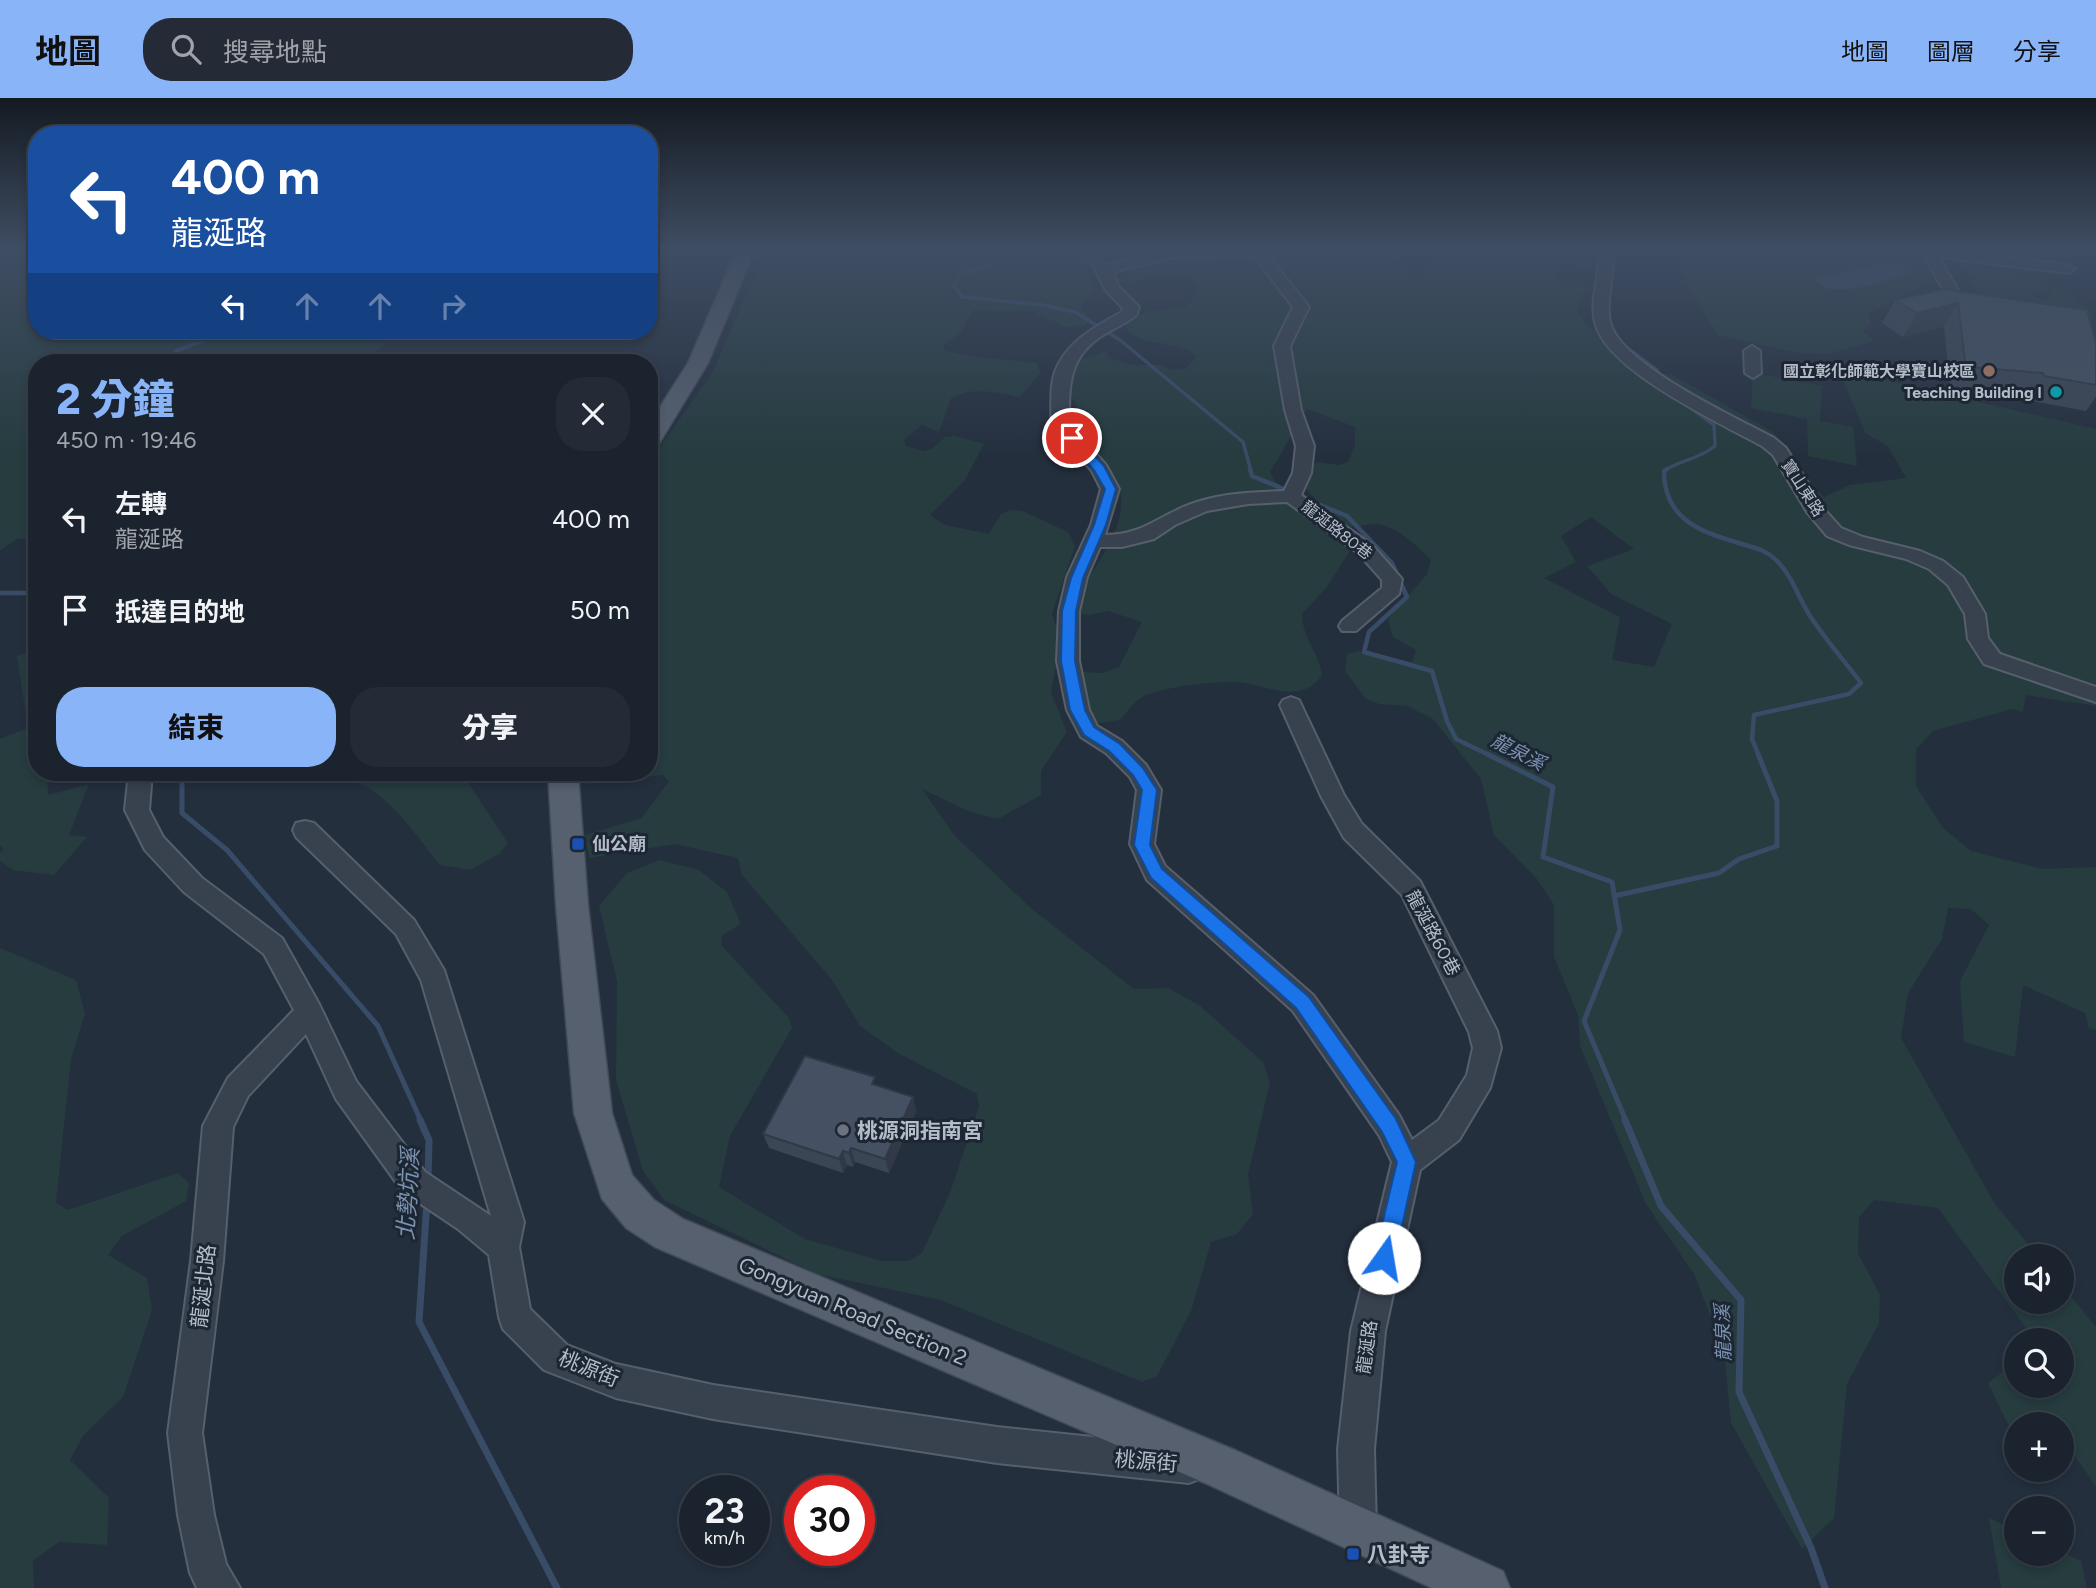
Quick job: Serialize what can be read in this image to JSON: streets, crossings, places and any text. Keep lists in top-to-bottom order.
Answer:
{
  "streets": {
    "main road": ["Gongyuan Road Section 2"],
    "street": [
      "寶山東路",
      "龍涎路80巷",
      "龍涎路60巷",
      "龍涎北路",
      "龍涎路",
      "桃源街"
    ]
  },
  "crossings": [
    ["龍涎路60巷", "龍涎路"],
    ["Gongyuan Road Section 2", "龍涎路"],
    ["Gongyuan Road Section 2", "桃源街"]
  ],
  "water": ["龍泉溪", "北勢坑溪"],
  "places": {
    "other": ["國立彰化師範大學寶山校區", "Teaching Building I", "桃源洞指南宮"],
    "transit": ["仙公廟", "八卦寺"]
  },
  "page": {
    "header": "地圖",
    "search": "搜尋地點",
    "nav": ["地圖", "圖層", "分享"],
    "turn": ["400 m", "龍涎路"],
    "heading": ["2 分鐘", "450 m · 19:46"],
    "list": [
      {
        "name": "左轉",
        "note": "龍涎路",
        "value": "400 m"
      },
      {
        "name": "抵達目的地",
        "value": "50 m"
      }
    ],
    "buttons": ["結束", "分享"],
    "map_buttons": ["+", "−"],
    "speed": "23 km/h",
    "limit": "30"
  }
}
